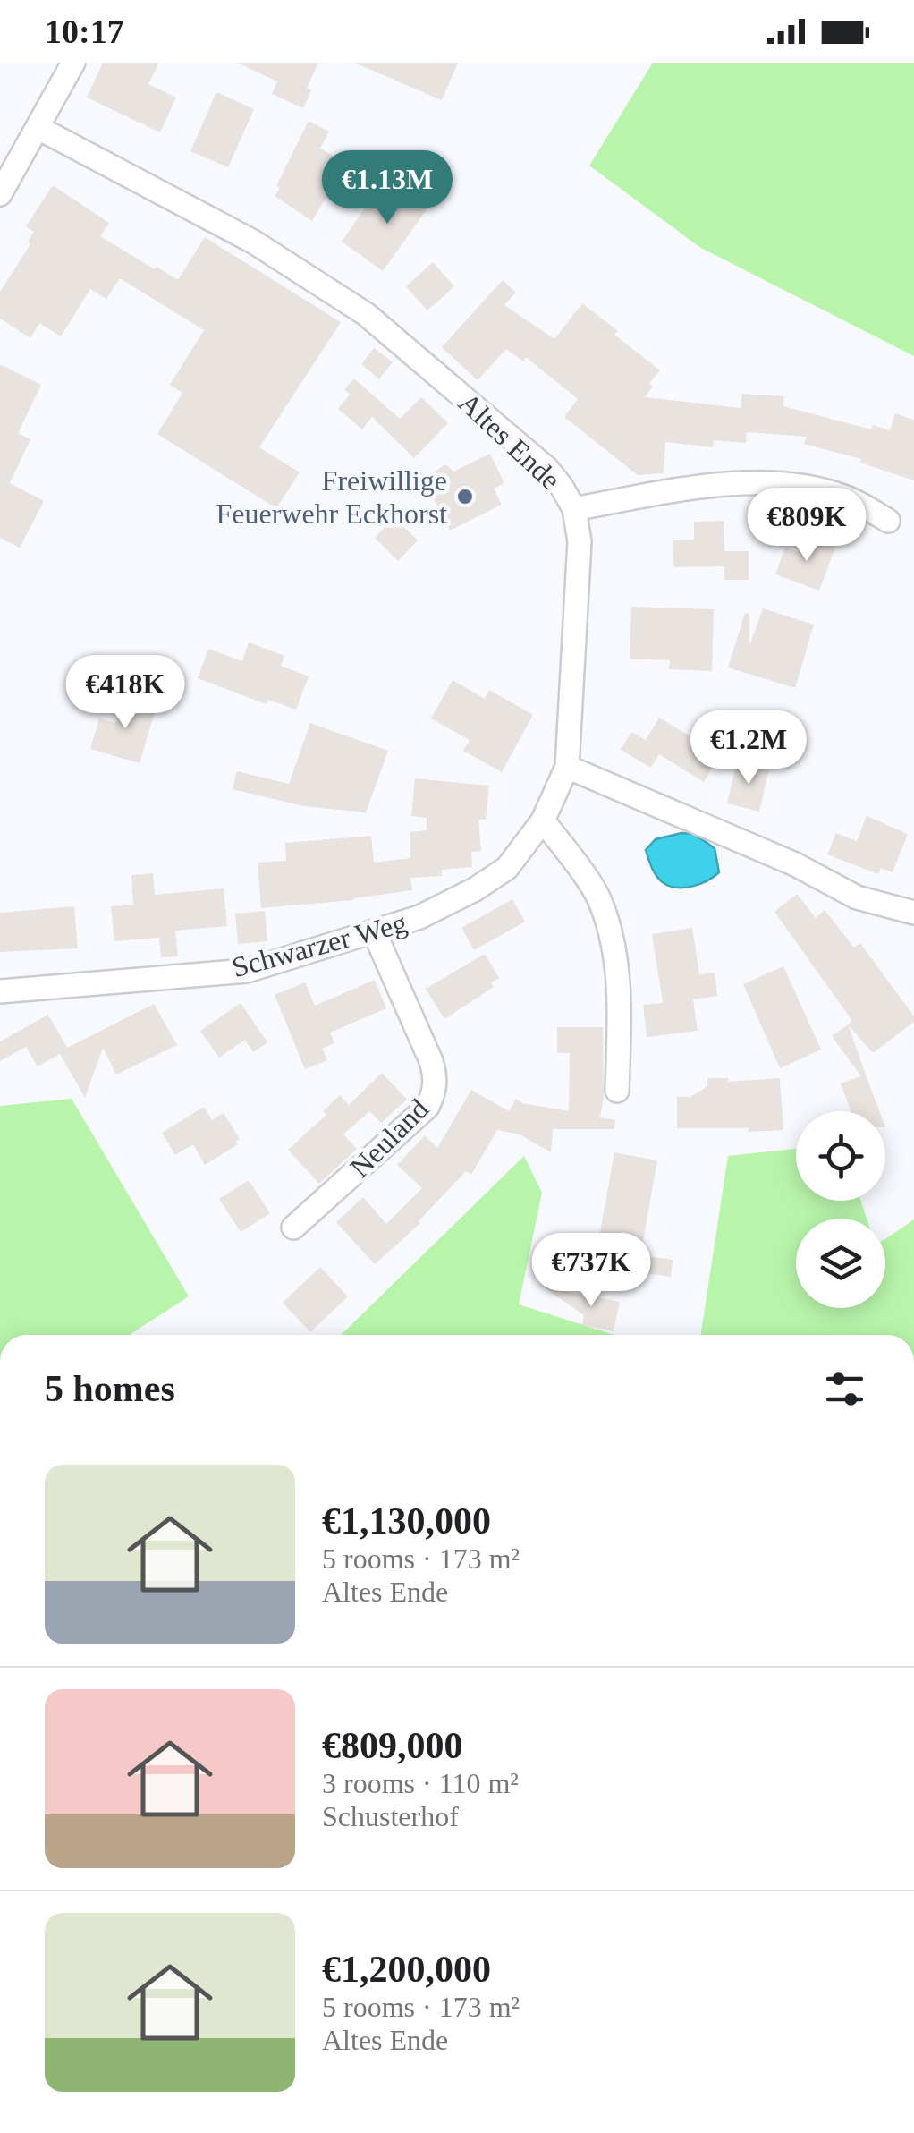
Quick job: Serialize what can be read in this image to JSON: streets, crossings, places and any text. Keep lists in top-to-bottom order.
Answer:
{
  "streets": {
    "street": ["Altes Ende", "Schwarzer Weg", "Neuland"]
  },
  "crossings": [
    ["Altes Ende", "Schwarzer Weg"],
    ["Schwarzer Weg", "Neuland"]
  ],
  "places": ["Freiwillige Feuerwehr Eckhorst"],
  "page": {
    "status": "10:17",
    "price": [
      "€1.13M",
      "€809K",
      "€418K",
      "€1.2M",
      "€737K"
    ],
    "heading": "5 homes",
    "list": [
      {
        "name": "€1,130,000",
        "note": "5 rooms · 173 m² · Altes Ende"
      },
      {
        "name": "€809,000",
        "note": "3 rooms · 110 m² · Schusterhof"
      },
      {
        "name": "€1,200,000",
        "note": "5 rooms · 173 m² · Altes Ende"
      }
    ]
  }
}
